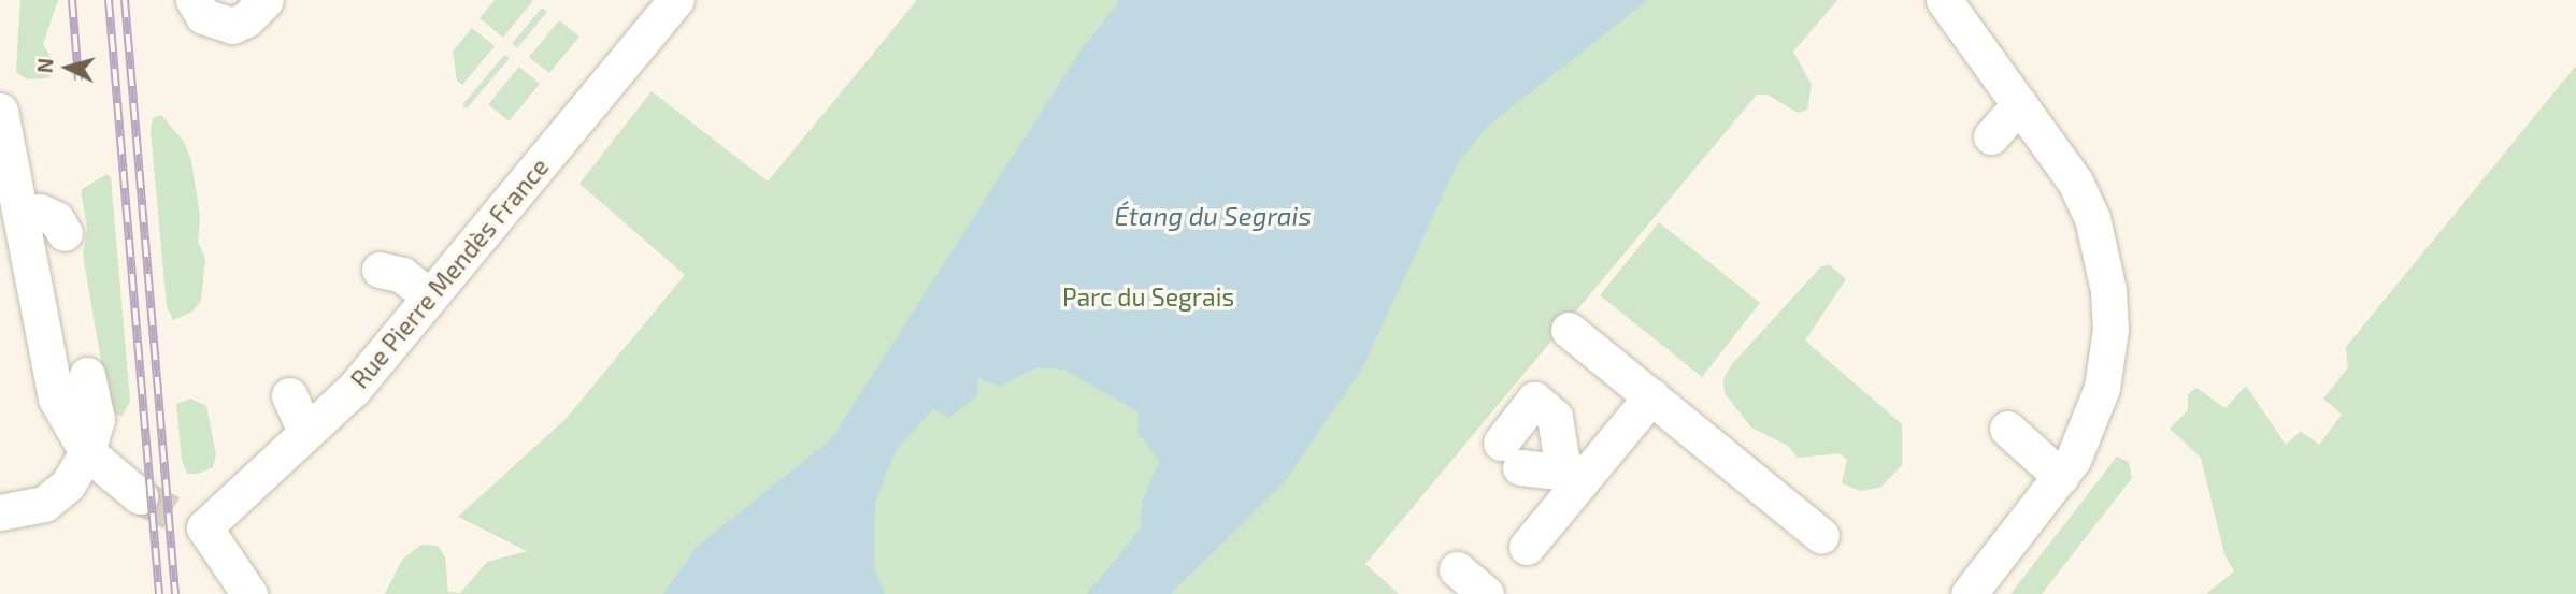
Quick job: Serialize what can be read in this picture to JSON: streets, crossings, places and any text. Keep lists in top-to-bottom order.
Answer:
{
  "streets": {
    "street": ["Rue Pierre Mendès France"]
  },
  "water": ["Étang du Segrais"],
  "parks": ["Parc du Segrais"],
  "north": "left"
}
